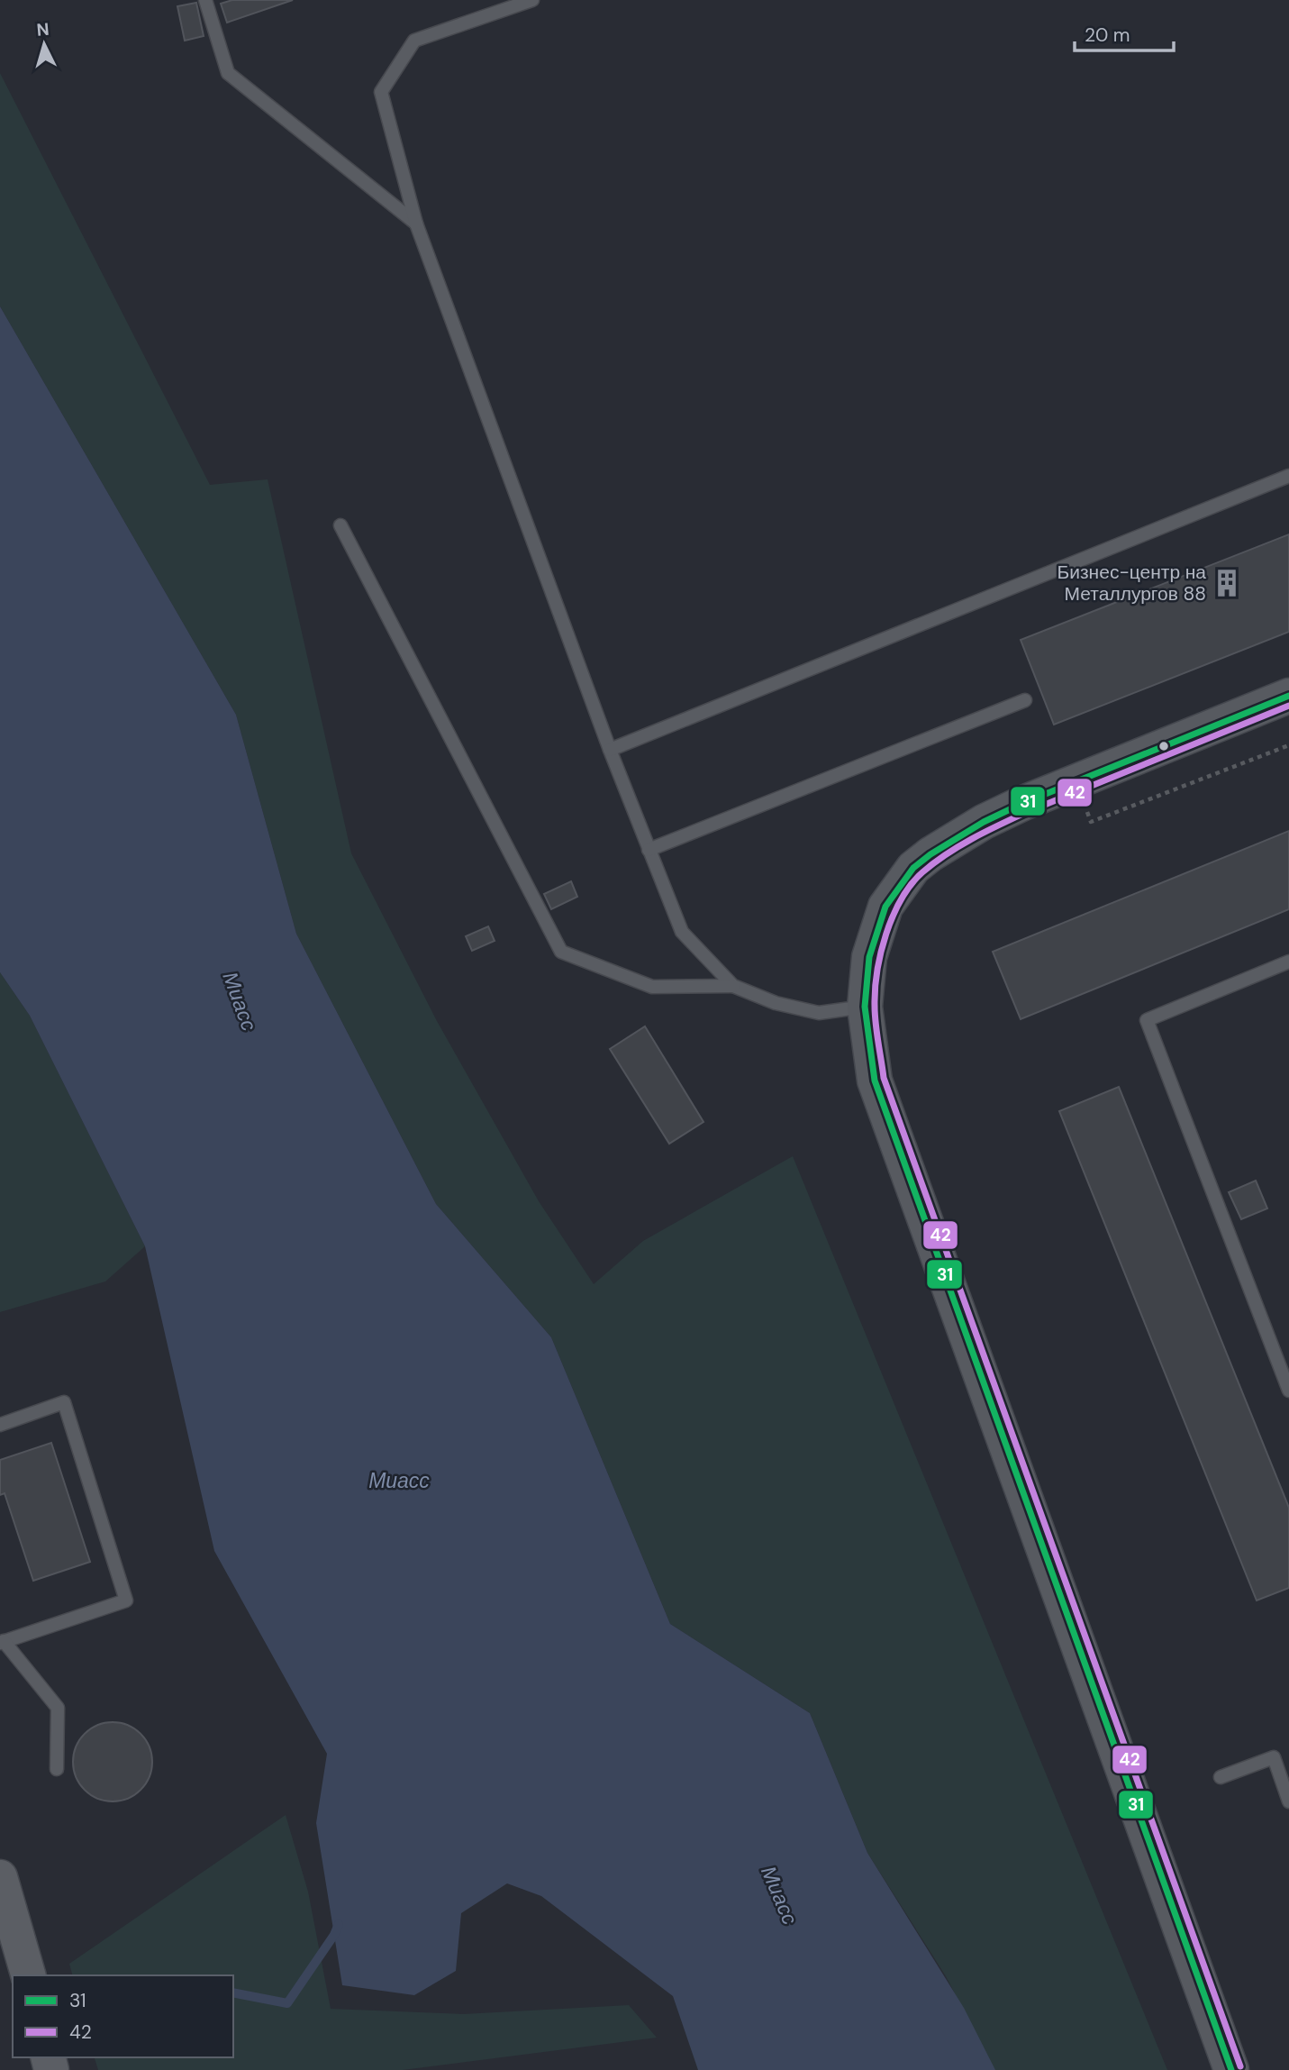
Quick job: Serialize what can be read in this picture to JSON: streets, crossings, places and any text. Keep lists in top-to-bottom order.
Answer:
{
  "water": ["Миасс"],
  "places": {
    "building": ["Бизнес-центр на Металлургов 88"]
  },
  "lines": ["transit line 31", "transit line 42"],
  "legend": ["31", "42"],
  "scale_bar": "20 m",
  "north": "top"
}
